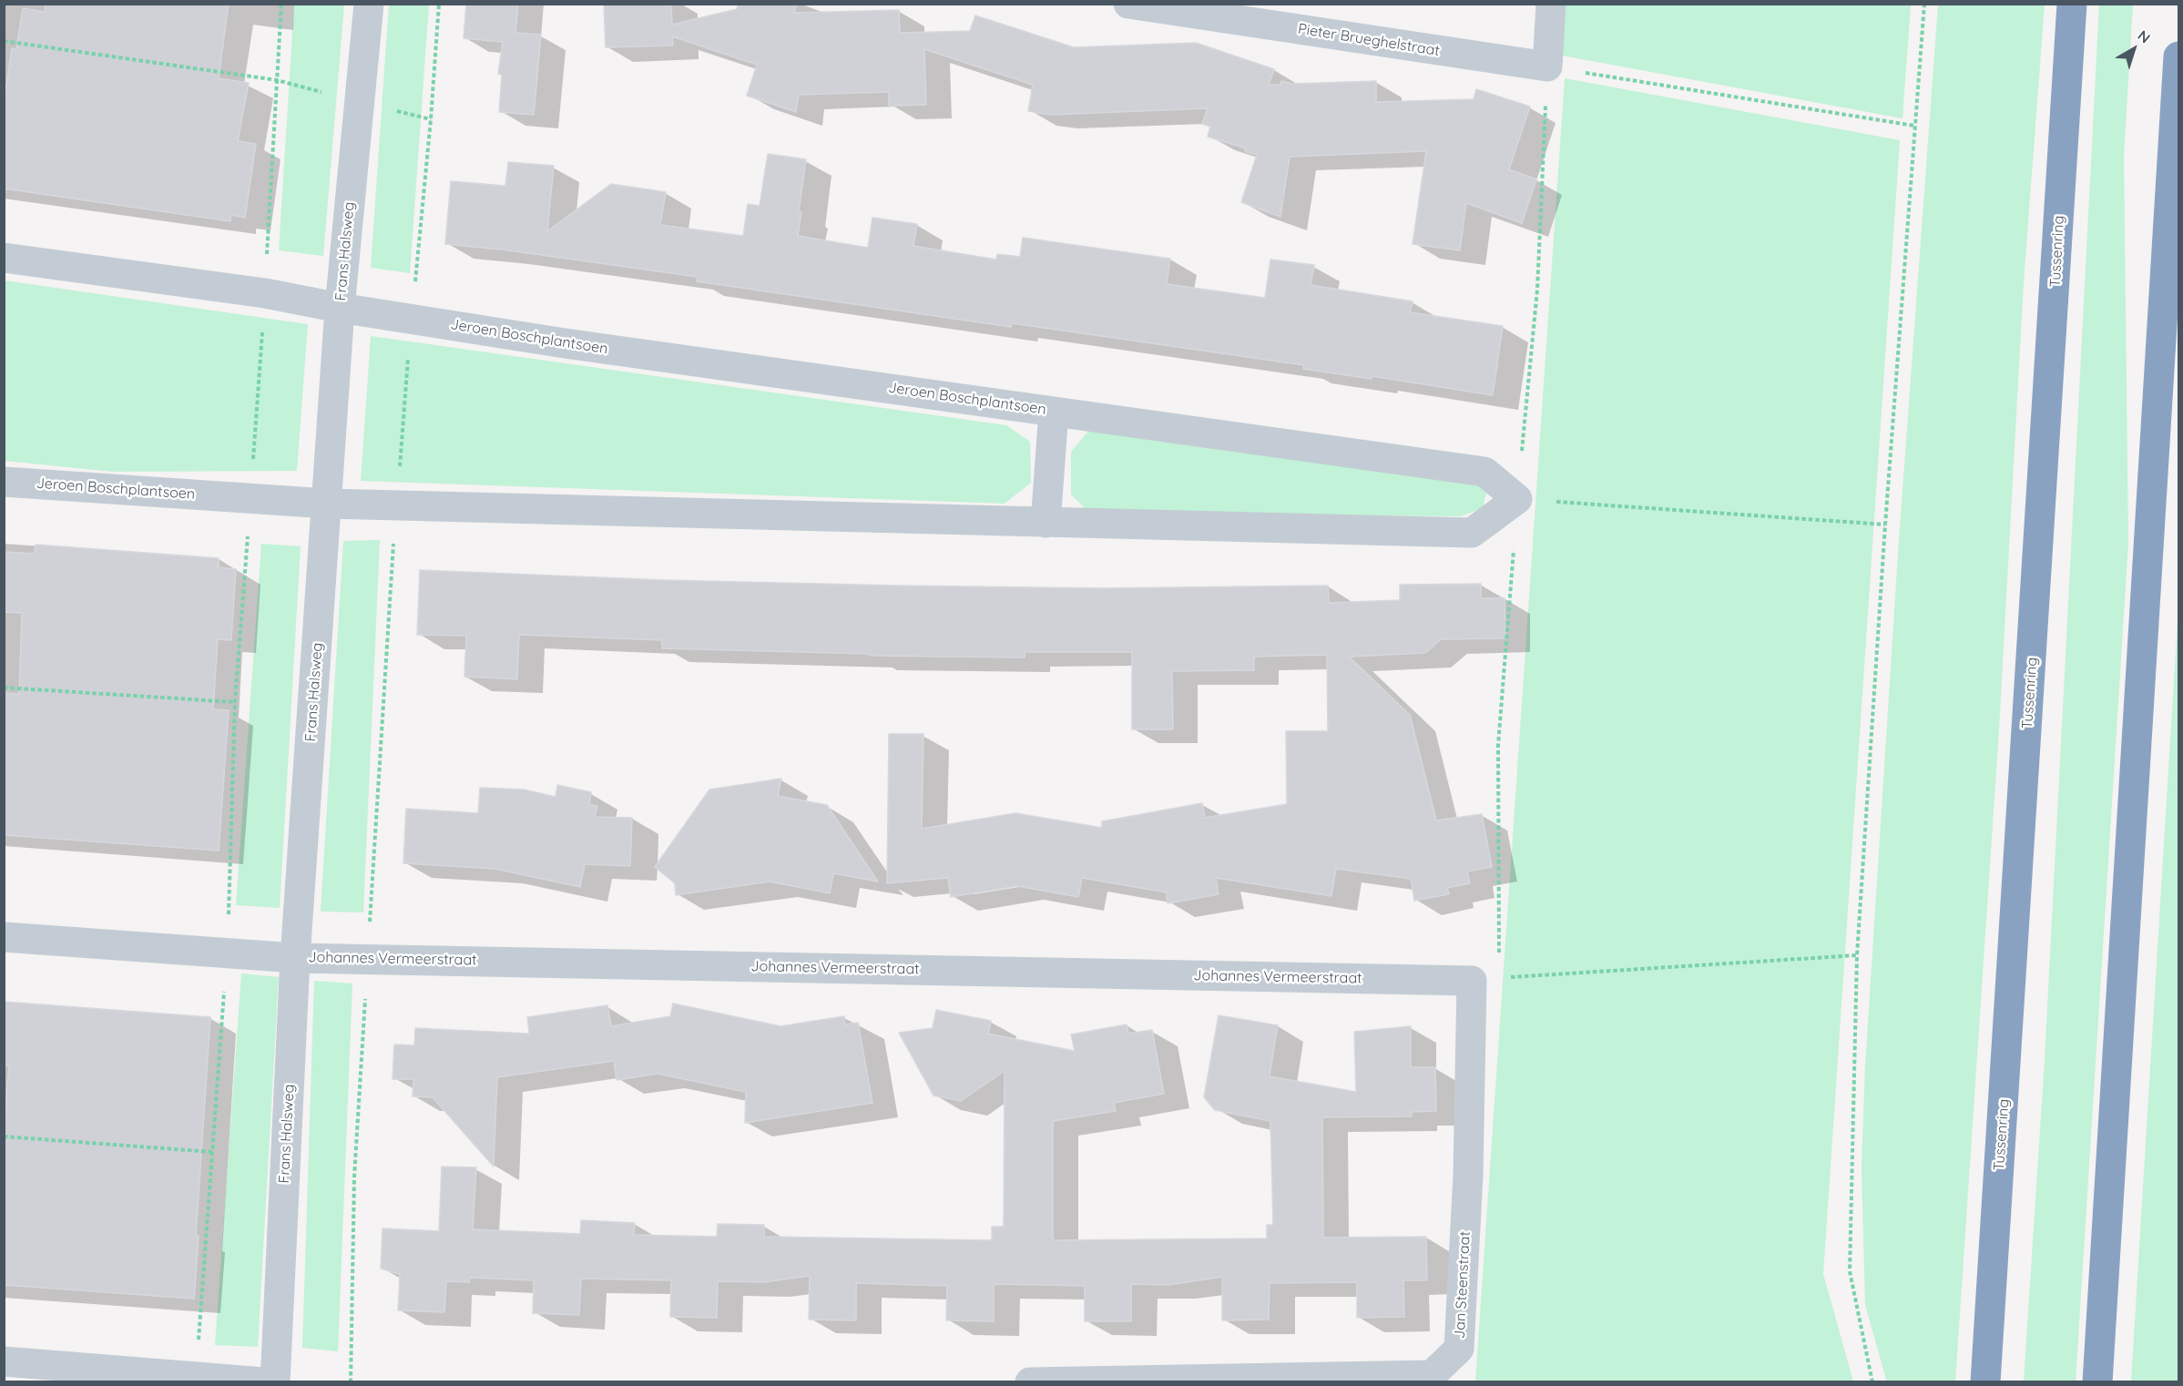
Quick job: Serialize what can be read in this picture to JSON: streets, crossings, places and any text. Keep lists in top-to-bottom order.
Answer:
{
  "streets": {
    "highway": ["Tussenring"],
    "street": [
      "Pieter Brueghelstraat",
      "Frans Halsweg",
      "Jeroen Boschplantsoen",
      "Johannes Vermeerstraat",
      "Jan Steenstraat"
    ]
  },
  "crossings": [
    ["Frans Halsweg", "Jeroen Boschplantsoen"],
    ["Frans Halsweg", "Johannes Vermeerstraat"],
    ["Johannes Vermeerstraat", "Jan Steenstraat"]
  ],
  "north": "top right"
}
